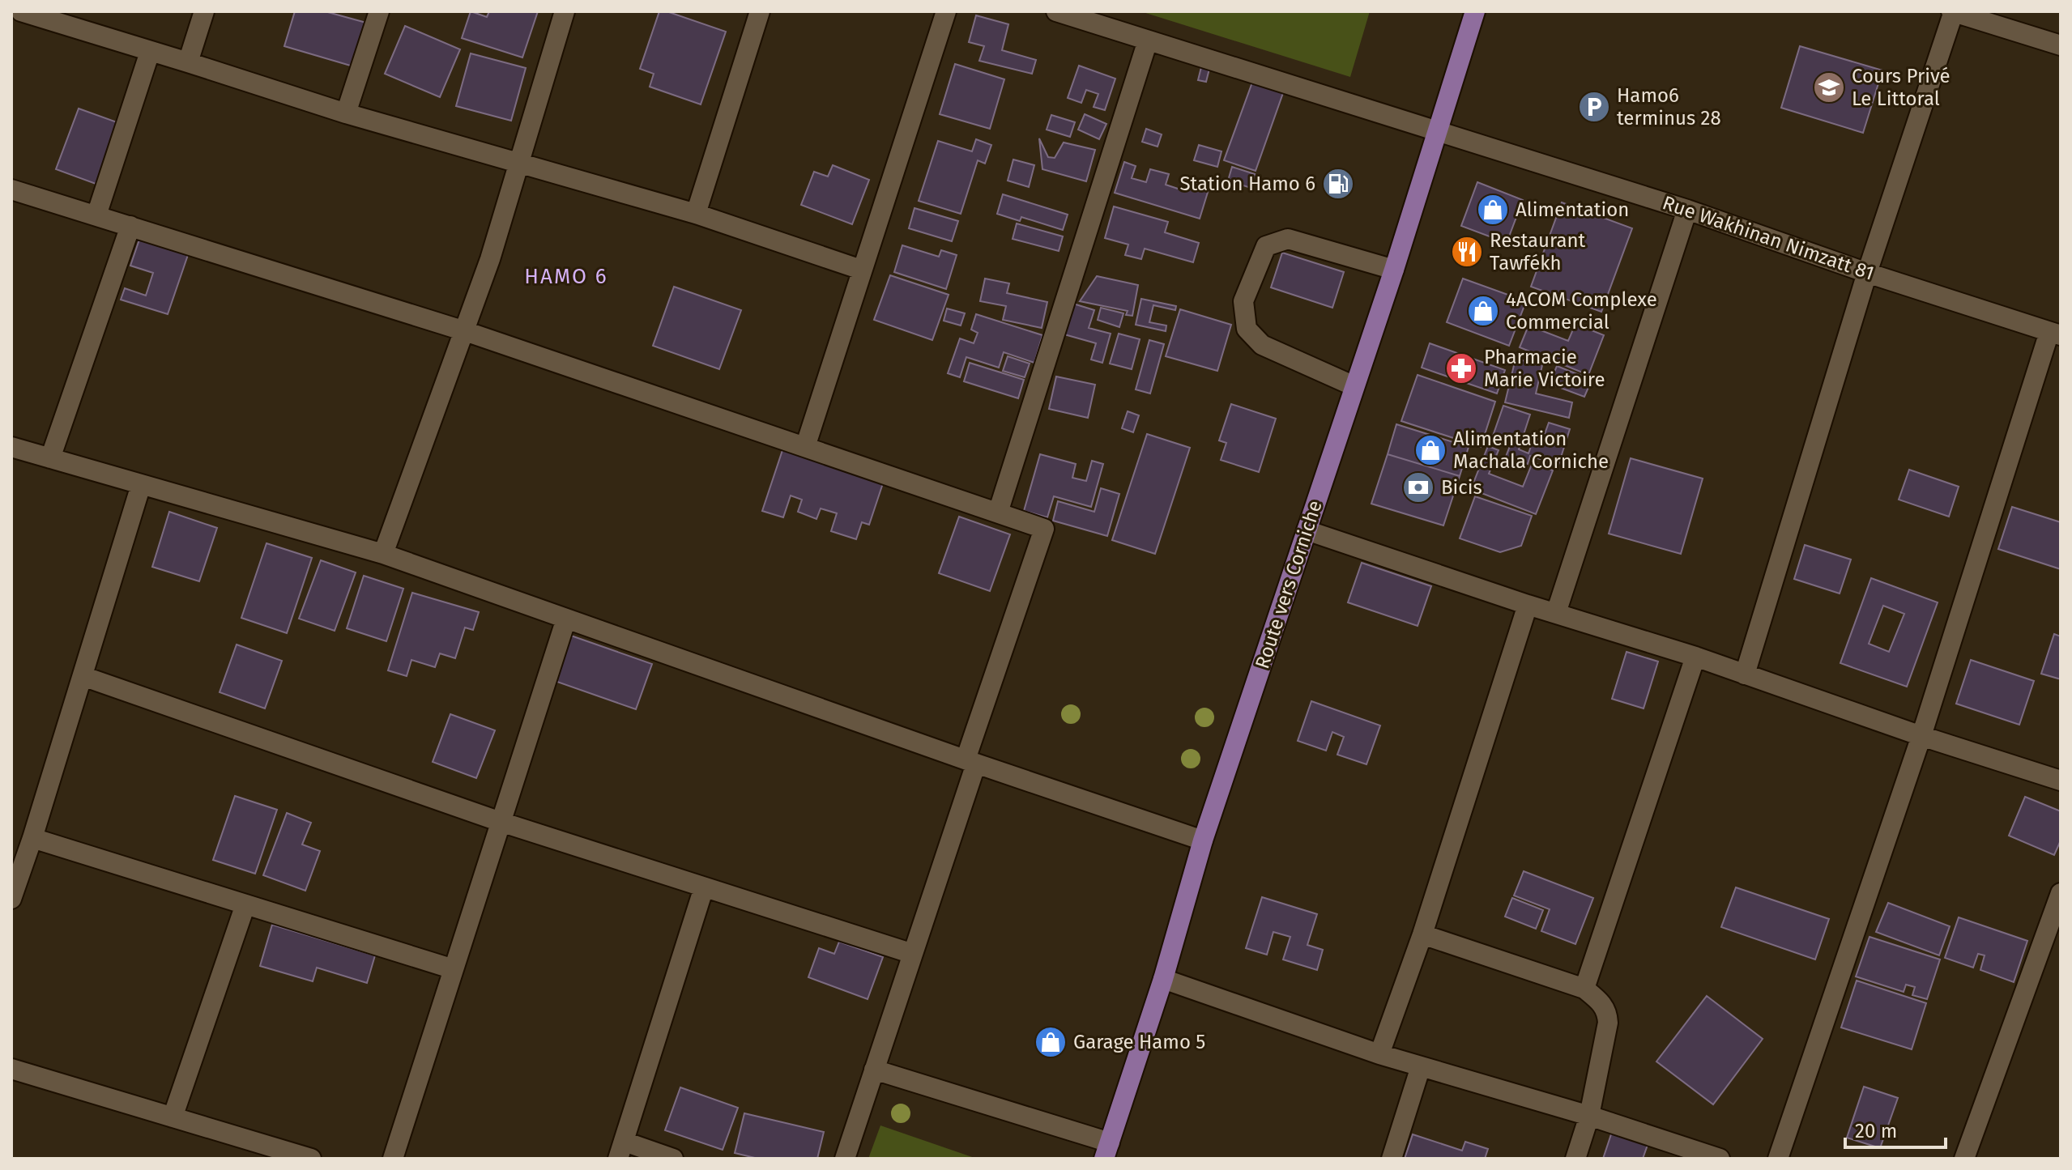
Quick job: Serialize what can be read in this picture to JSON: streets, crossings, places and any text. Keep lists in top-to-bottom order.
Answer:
{
  "streets": {
    "main road": ["Route vers Corniche"],
    "street": ["Rue Wakhinan Nimzatt 81"]
  },
  "crossings": [
    ["Rue Wakhinan Nimzatt 81", "Route vers Corniche"]
  ],
  "districts": ["HAMO 6"],
  "places": {
    "school or university": ["Cours Privé Le Littoral"],
    "parking": ["Hamo6 terminus 28"],
    "fuel station": ["Station Hamo 6"],
    "shop": [
      "Alimentation",
      "4ACOM Complexe Commercial",
      "Alimentation Machala Corniche",
      "Garage Hamo 5"
    ],
    "restaurant": ["Restaurant Tawfékh"],
    "pharmacy": ["Pharmacie Marie Victoire"],
    "bank": ["Bicis"]
  },
  "scale_bar": "20 m"
}
